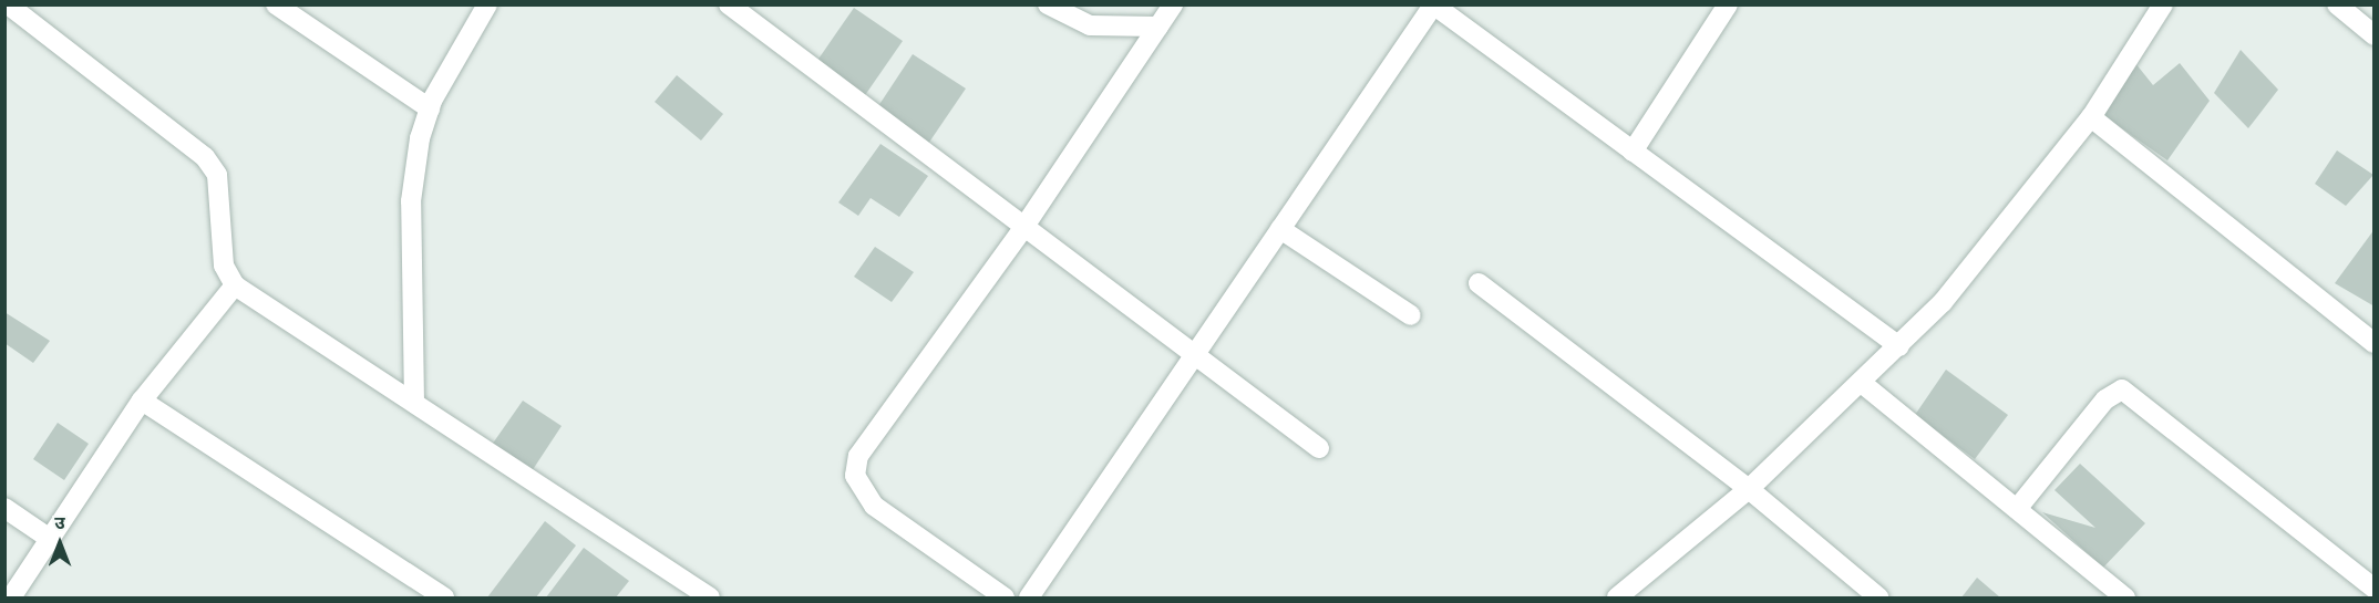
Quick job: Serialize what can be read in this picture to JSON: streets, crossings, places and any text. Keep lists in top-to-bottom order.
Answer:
{
  "north": "top"
}
